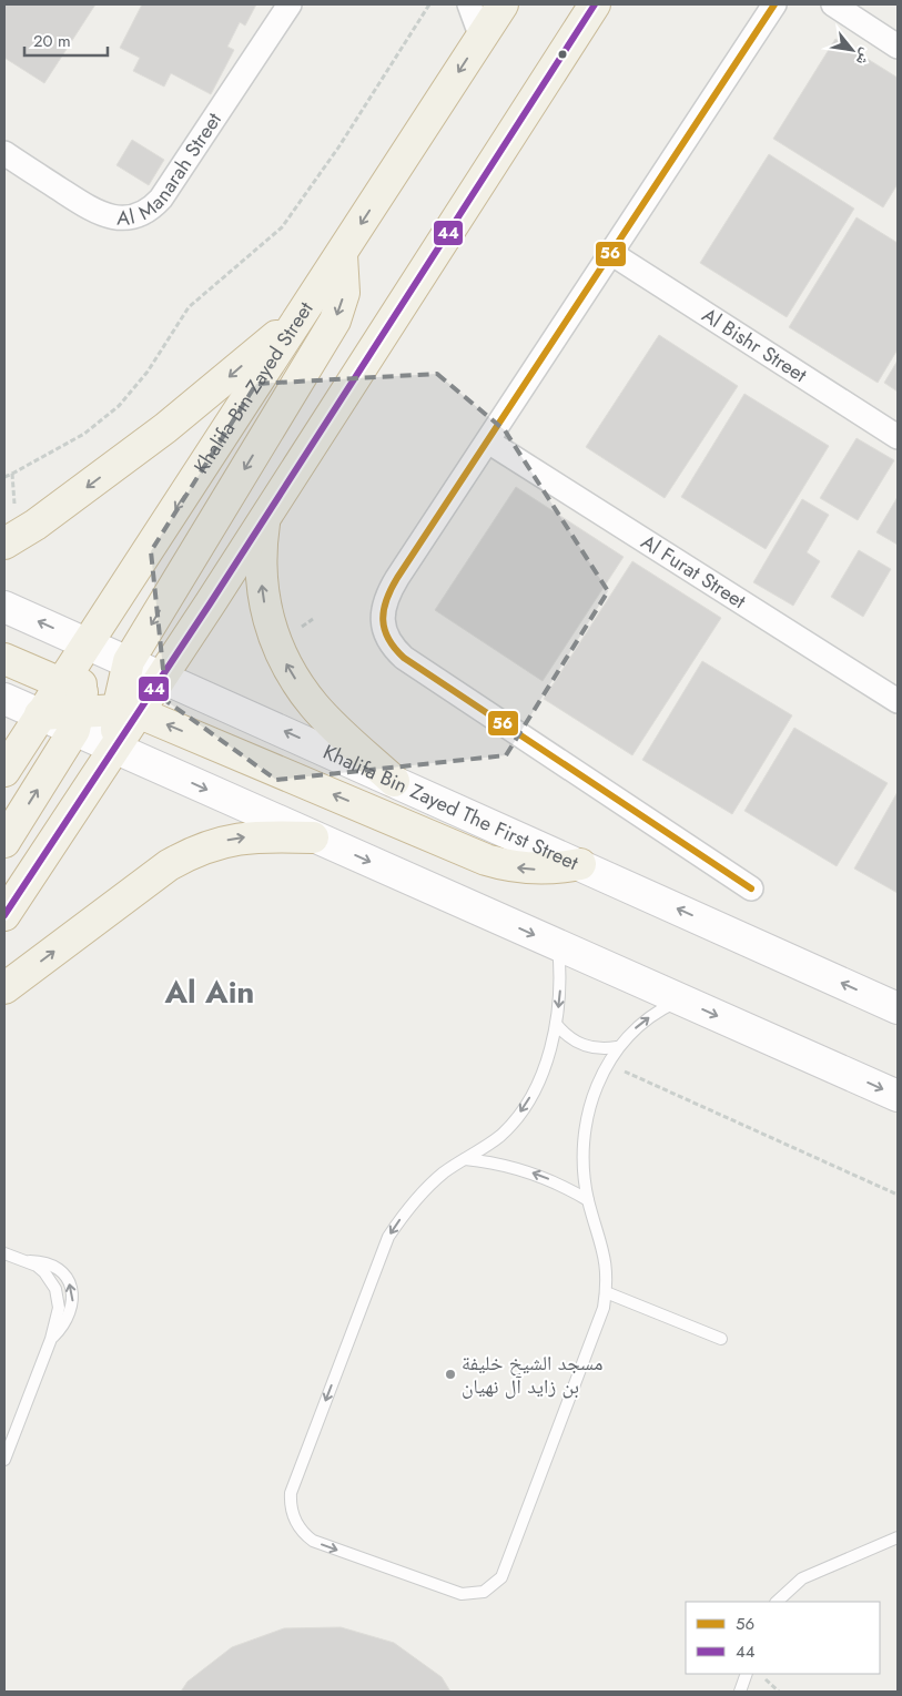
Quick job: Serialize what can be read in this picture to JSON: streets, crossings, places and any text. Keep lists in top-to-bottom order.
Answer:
{
  "streets": {
    "highway": ["Khalifa Bin Zayed Street"],
    "main road": ["Khalifa Bin Zayed The First Street"],
    "street": ["Al Manarah Street", "Al Bishr Street", "Al Furat Street"]
  },
  "crossings": [
    ["Khalifa Bin Zayed Street", "Khalifa Bin Zayed The First Street"]
  ],
  "districts": ["Al Ain"],
  "places": ["مسجد الشيخ خليفة بن زايد آل نهيان"],
  "lines": ["transit line 56", "transit line 44"],
  "legend": ["56", "44"],
  "scale_bar": "20 m",
  "north": "bottom right"
}
